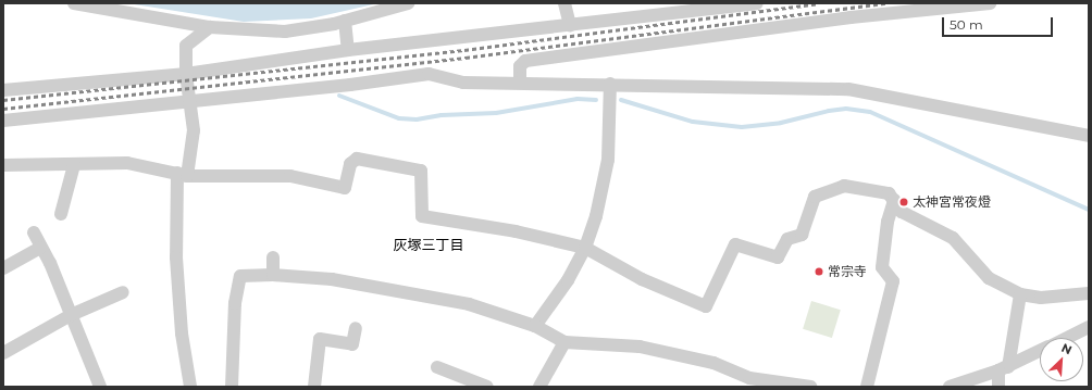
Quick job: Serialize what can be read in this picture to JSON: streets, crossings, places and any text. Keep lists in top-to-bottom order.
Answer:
{
  "districts": ["灰塚三丁目"],
  "places": ["太神宮常夜燈", "常宗寺"],
  "scale_bar": "50 m",
  "north": "top right"
}
